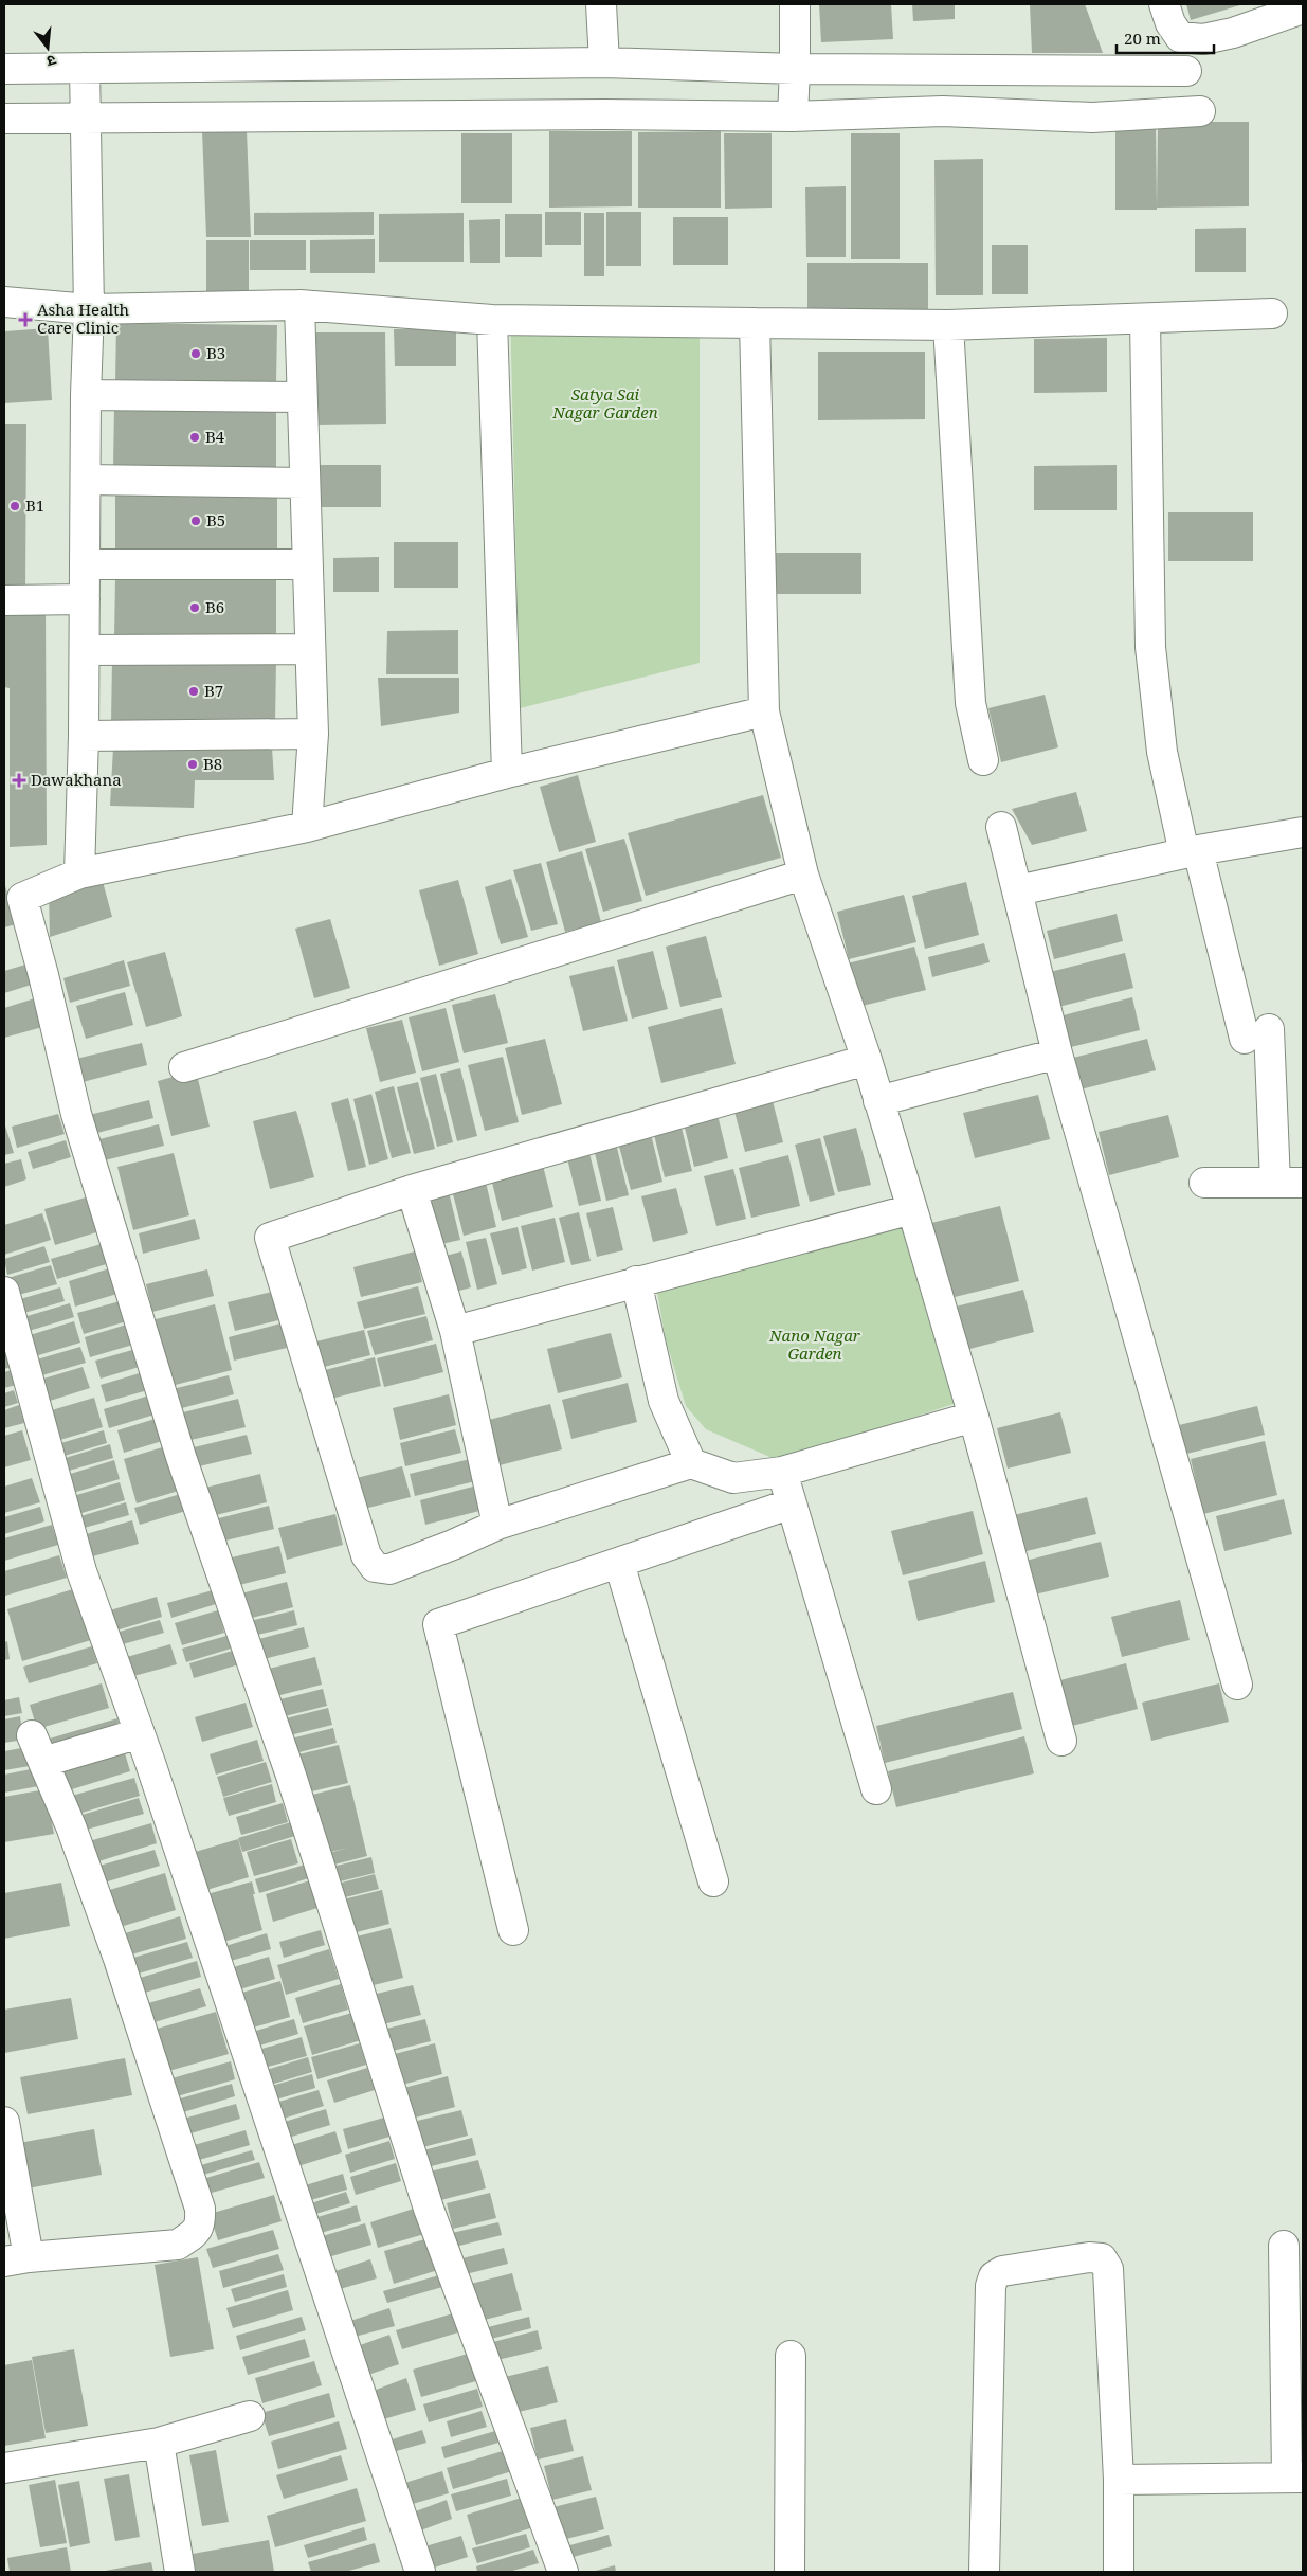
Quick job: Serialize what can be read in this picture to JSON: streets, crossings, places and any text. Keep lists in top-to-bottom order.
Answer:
{
  "parks": ["Satya Sai Nagar Garden", "Nano Nagar Garden"],
  "places": {
    "health": ["Asha Health Care Clinic", "Dawakhana"],
    "other": [
      "B3",
      "B4",
      "B1",
      "B5",
      "B6",
      "B7",
      "B8"
    ]
  },
  "scale_bar": "20 m",
  "north": "bottom"
}
